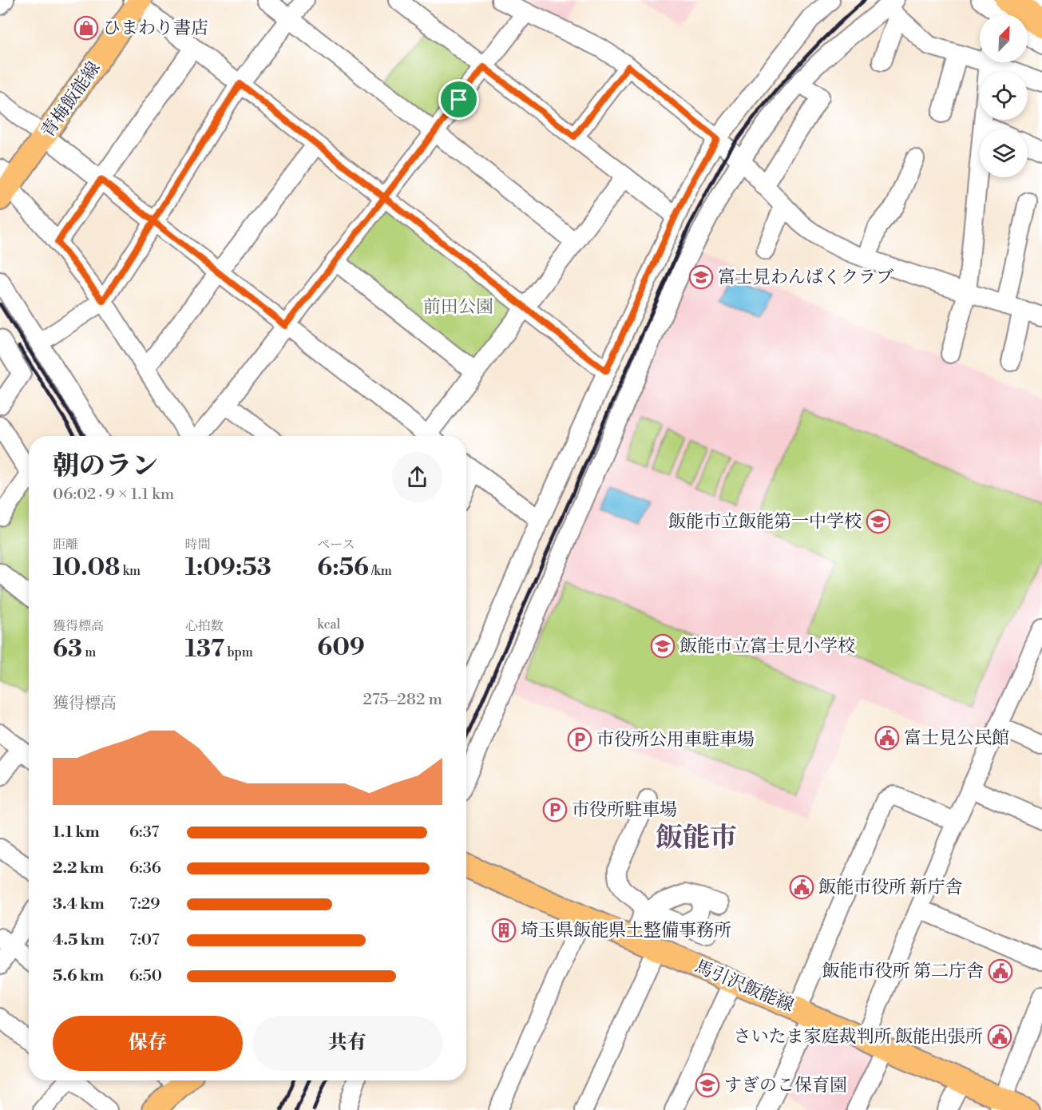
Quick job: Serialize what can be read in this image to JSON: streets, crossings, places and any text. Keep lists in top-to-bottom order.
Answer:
{
  "streets": {
    "main road": ["青梅飯能線", "馬引沢飯能線"]
  },
  "districts": ["飯能市"],
  "parks": ["前田公園"],
  "places": {
    "shop": ["ひまわり書店"],
    "school or university": [
      "富士見わんぱくクラブ",
      "飯能市立飯能第一中学校",
      "飯能市立富士見小学校",
      "すぎのこ保育園"
    ],
    "public building": [
      "富士見公民館",
      "飯能市役所 新庁舎",
      "飯能市役所 第二庁舎",
      "さいたま家庭裁判所 飯能出張所"
    ],
    "parking": ["市役所公用車駐車場", "市役所駐車場"],
    "building": ["埼玉県飯能県土整備事務所"]
  },
  "north": "top right",
  "page": {
    "heading": ["朝のラン", "06:02 · 9 × 1.1 km"],
    "stats": [
      ["距離", "10.08 km"],
      ["時間", "1:09:53"],
      ["ペース", "6:56 /km"],
      ["獲得標高", "63 m"],
      ["心拍数", "137 bpm"],
      ["kcal", "609"]
    ],
    "chart": ["獲得標高", "275–282 m"],
    "list": [
      {
        "name": "1.1 km",
        "note": "6:37"
      },
      {
        "name": "2.2 km",
        "note": "6:36"
      },
      {
        "name": "3.4 km",
        "note": "7:29"
      },
      {
        "name": "4.5 km",
        "note": "7:07"
      },
      {
        "name": "5.6 km",
        "note": "6:50"
      }
    ],
    "buttons": ["保存", "共有"]
  }
}
